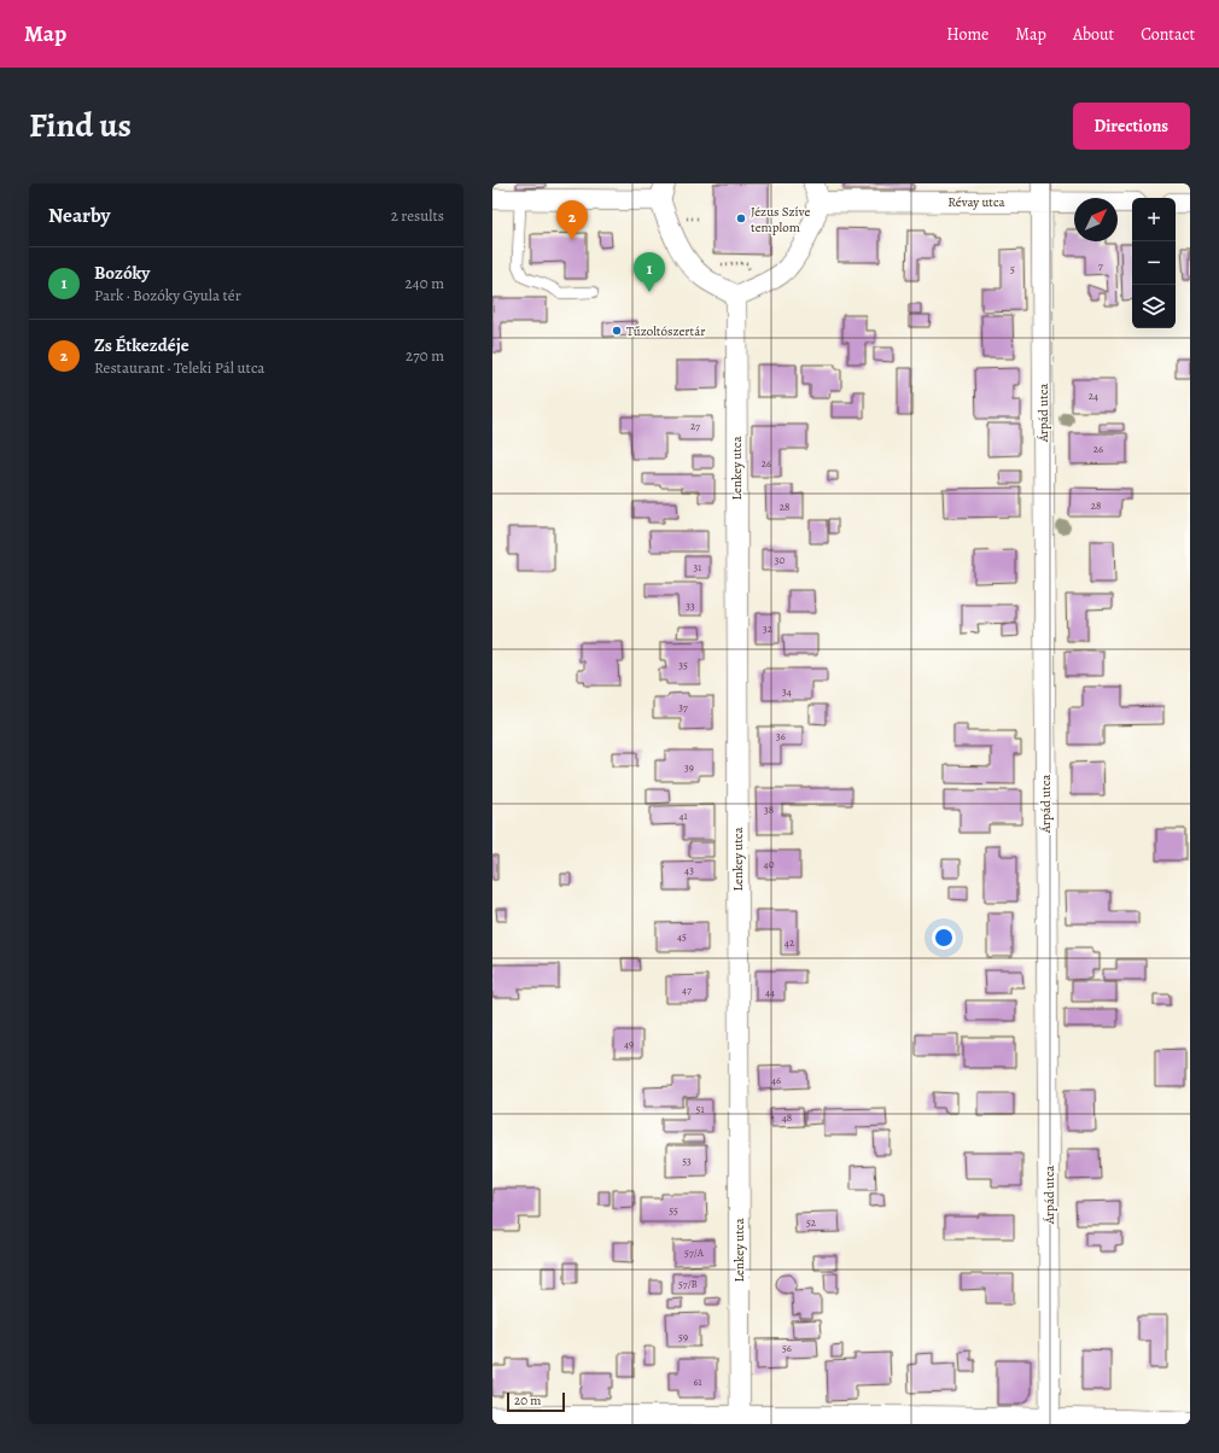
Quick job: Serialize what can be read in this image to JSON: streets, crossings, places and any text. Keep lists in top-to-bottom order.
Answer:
{
  "streets": {
    "street": ["Révay utca", "Árpád utca", "Lenkey utca"]
  },
  "crossings": [
    ["Révay utca", "Árpád utca"]
  ],
  "places": ["Jézus Szíve templom", "Tűzoltószertár"],
  "house_numbers": [
    "7",
    "5",
    "24",
    "27",
    "26",
    "26",
    "28",
    "28",
    "30",
    "31",
    "33",
    "32",
    "35",
    "34",
    "37",
    "36",
    "39",
    "38",
    "41",
    "40",
    "43",
    "45",
    "42",
    "47",
    "44",
    "49",
    "46",
    "51",
    "48",
    "53",
    "55",
    "52",
    "57/A",
    "57/B",
    "59",
    "56",
    "61"
  ],
  "scale_bar": "20 m",
  "north": "top right",
  "page": {
    "header": "Map",
    "nav": [
      "Home",
      "Map",
      "About",
      "Contact"
    ],
    "title": "Find us",
    "buttons": "Directions",
    "heading": ["Nearby", "2 results"],
    "map_buttons": ["+", "−"],
    "pins": ["2", "1"],
    "list": [
      {
        "mark": "1",
        "name": "Bozóky",
        "note": "Park · Bozóky Gyula tér",
        "value": "240 m"
      },
      {
        "mark": "2",
        "name": "Zs Étkezdéje",
        "note": "Restaurant · Teleki Pál utca",
        "value": "270 m"
      }
    ],
    "scale": "20 m"
  }
}
